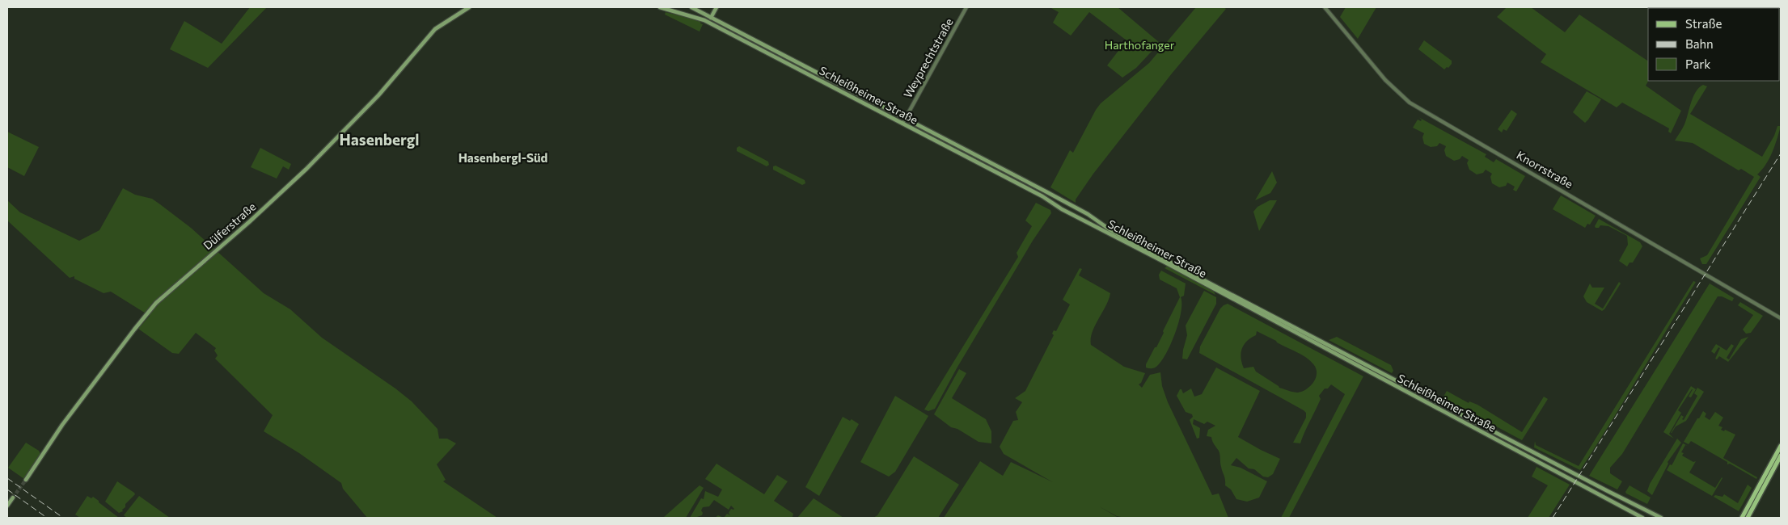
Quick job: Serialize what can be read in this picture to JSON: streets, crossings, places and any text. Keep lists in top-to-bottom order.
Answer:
{
  "streets": {
    "main road": ["Schleißheimer Straße", "Dülferstraße"],
    "street": ["Weyprechtstraße", "Knorrstraße"]
  },
  "crossings": [
    ["Weyprechtstraße", "Schleißheimer Straße"]
  ],
  "districts": ["Hasenbergl", "Hasenbergl-Süd"],
  "parks": ["Harthofanger"],
  "legend": ["Straße", "Bahn", "Park"]
}
